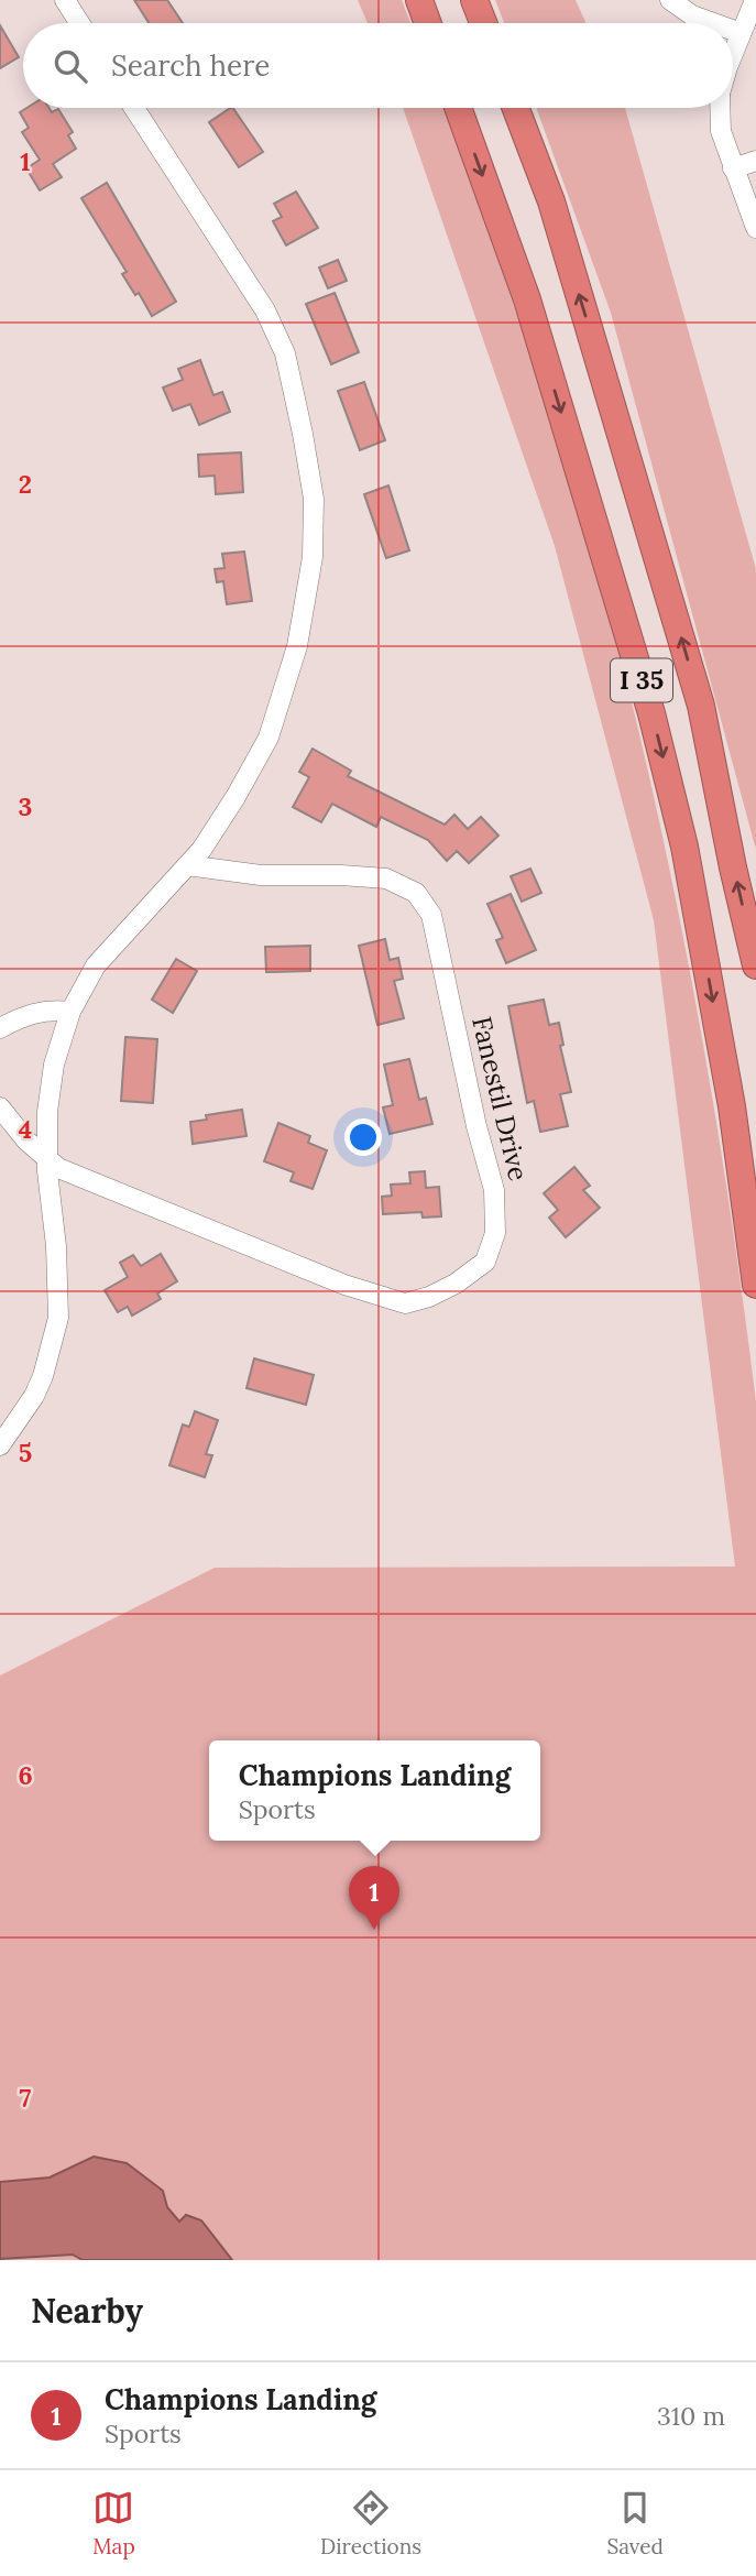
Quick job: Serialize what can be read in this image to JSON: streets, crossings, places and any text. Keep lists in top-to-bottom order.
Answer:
{
  "streets": {
    "highway": ["I 35"],
    "street": ["Fanestil Drive"]
  },
  "page": {
    "search": "Search here",
    "popup": ["Champions Landing", "Sports"],
    "pins": "1",
    "heading": "Nearby",
    "list": [
      {
        "mark": "1",
        "name": "Champions Landing",
        "note": "Sports",
        "value": "310 m"
      }
    ],
    "nav": ["Map", "Directions", "Saved"]
  },
  "grid": {
    "rows": [
      "1",
      "2",
      "3",
      "4",
      "5",
      "6",
      "7"
    ]
  }
}
